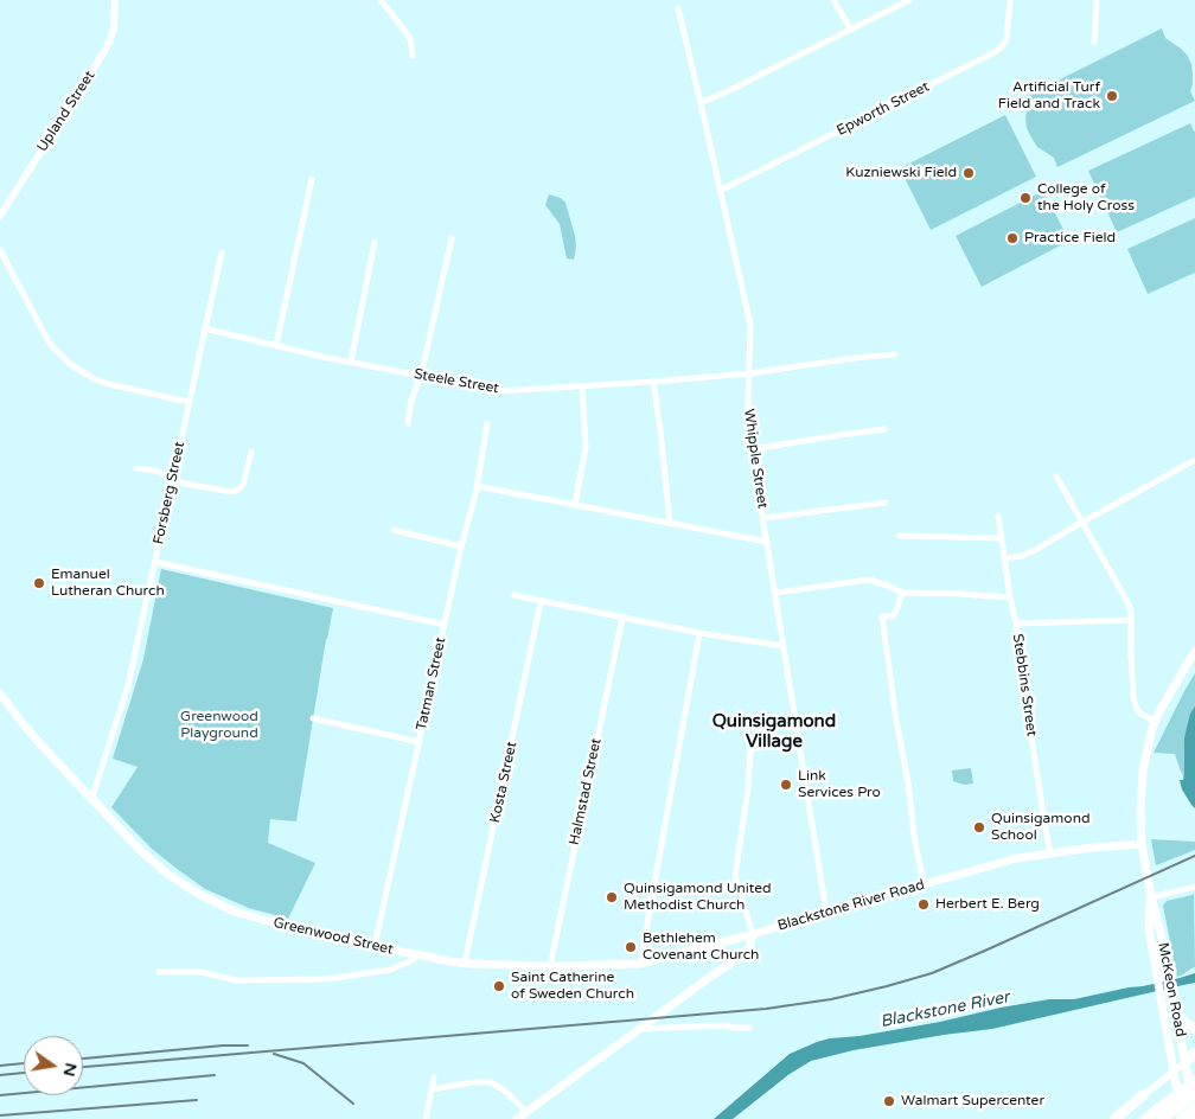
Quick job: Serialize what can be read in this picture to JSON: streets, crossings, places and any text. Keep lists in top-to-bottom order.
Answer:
{
  "streets": {
    "main road": ["Blackstone River Road", "Greenwood Street", "McKeon Road"],
    "street": [
      "Epworth Street",
      "Upland Street",
      "Steele Street",
      "Whipple Street",
      "Forsberg Street",
      "Tatman Street",
      "Stebbins Street",
      "Kosta Street",
      "Halmstad Street"
    ]
  },
  "crossings": [
    ["Epworth Street", "Whipple Street"],
    ["Steele Street", "Whipple Street"],
    ["Steele Street", "Forsberg Street"],
    ["Whipple Street", "Blackstone River Road"],
    ["Forsberg Street", "Greenwood Street"],
    ["Tatman Street", "Greenwood Street"],
    ["Stebbins Street", "Blackstone River Road"],
    ["Kosta Street", "Greenwood Street"],
    ["Halmstad Street", "Greenwood Street"],
    ["Blackstone River Road", "Greenwood Street"],
    ["Blackstone River Road", "McKeon Road"]
  ],
  "districts": ["Quinsigamond Village"],
  "water": ["Blackstone River"],
  "parks": ["Greenwood Playground"],
  "places": [
    "Artificial Turf Field and Track",
    "Kuzniewski Field",
    "College of the Holy Cross",
    "Practice Field",
    "Emanuel Lutheran Church",
    "Link Services Pro",
    "Quinsigamond School",
    "Quinsigamond United Methodist Church",
    "Herbert E. Berg",
    "Bethlehem Covenant Church",
    "Saint Catherine of Sweden Church",
    "Walmart Supercenter"
  ],
  "north": "right"
}
